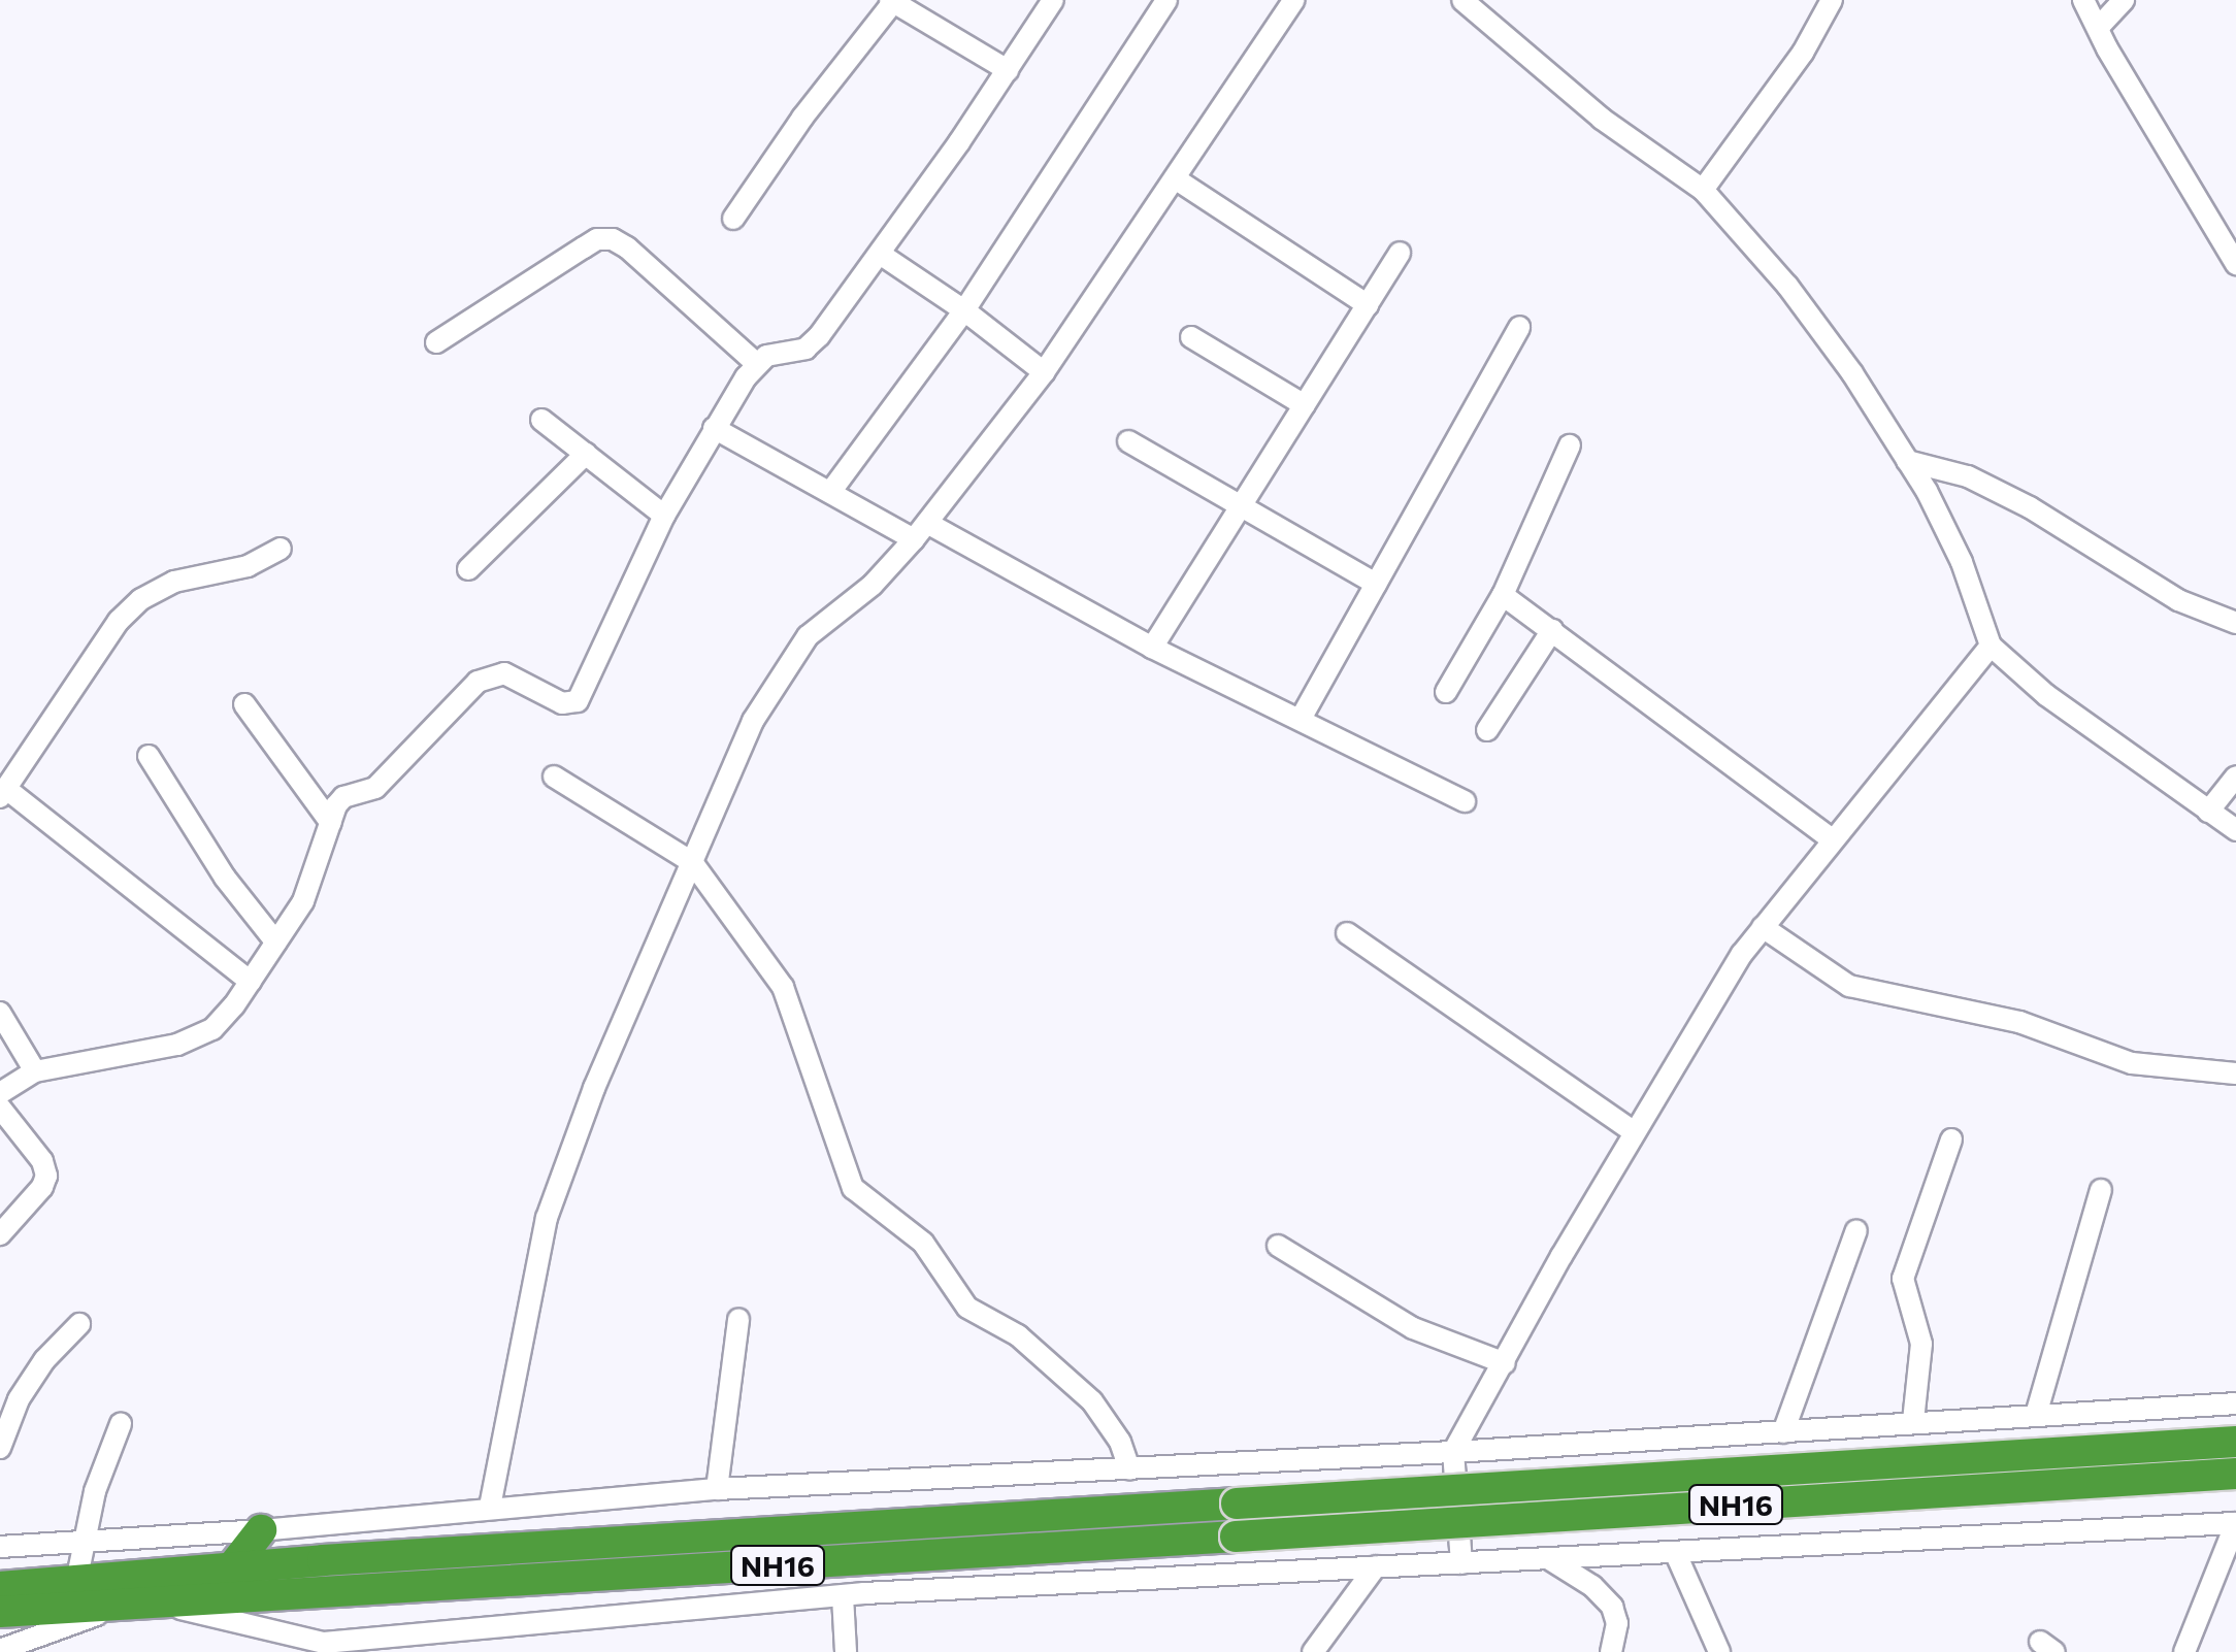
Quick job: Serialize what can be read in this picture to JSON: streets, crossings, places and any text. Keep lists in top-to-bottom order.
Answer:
{
  "streets": {
    "highway": ["NH16"]
  }
}
